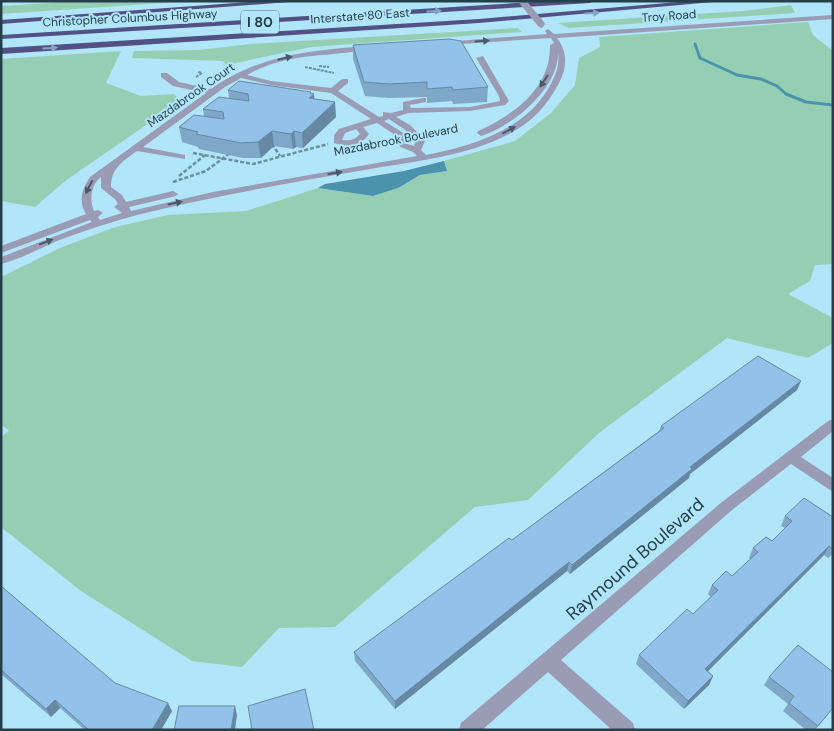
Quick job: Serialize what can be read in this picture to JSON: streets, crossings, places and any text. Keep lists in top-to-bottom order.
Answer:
{
  "streets": {
    "highway": ["Interstate 80 East", "Christopher Columbus Highway", "I 80"],
    "street": [
      "Troy Road",
      "Mazdabrook Court",
      "Mazdabrook Boulevard",
      "Raymound Boulevard"
    ]
  },
  "crossings": [
    ["Troy Road", "Mazdabrook Boulevard"],
    ["Mazdabrook Court", "Mazdabrook Boulevard"]
  ]
}
